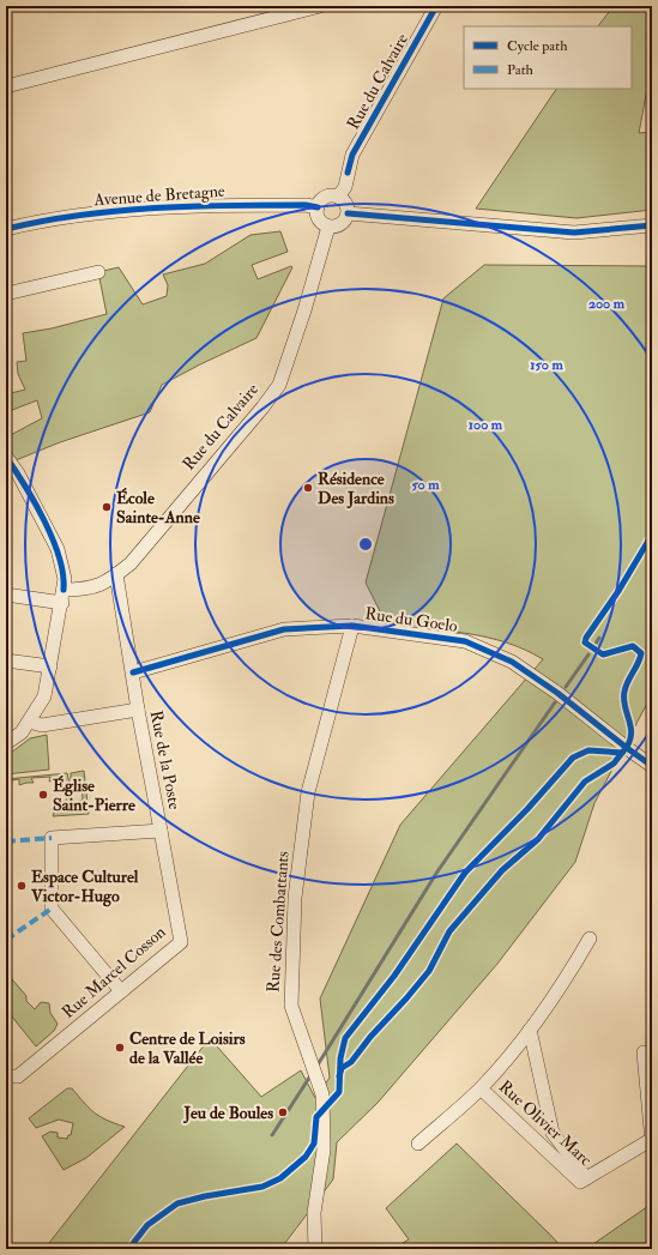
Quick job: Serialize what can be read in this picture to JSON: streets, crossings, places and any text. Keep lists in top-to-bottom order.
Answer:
{
  "streets": {
    "street": [
      "Rue du Calvaire",
      "Avenue de Bretagne",
      "Rue du Goelo",
      "Rue de la Poste",
      "Rue des Combattants",
      "Rue Marcel Cosson",
      "Rue Olivier Marc"
    ]
  },
  "crossings": [
    ["Rue du Calvaire", "Avenue de Bretagne"],
    ["Rue du Calvaire", "Rue de la Poste"],
    ["Rue du Goelo", "Rue de la Poste"],
    ["Rue du Goelo", "Rue des Combattants"],
    ["Rue de la Poste", "Rue Marcel Cosson"]
  ],
  "places": [
    "Résidence Des Jardins",
    "École Sainte-Anne",
    "Église Saint-Pierre",
    "Espace Culturel Victor-Hugo",
    "Centre de Loisirs de la Vallée",
    "Jeu de Boules"
  ],
  "legend": ["Cycle path", "Path"],
  "rings": [
    "200 m",
    "150 m",
    "100 m",
    "50 m"
  ]
}
